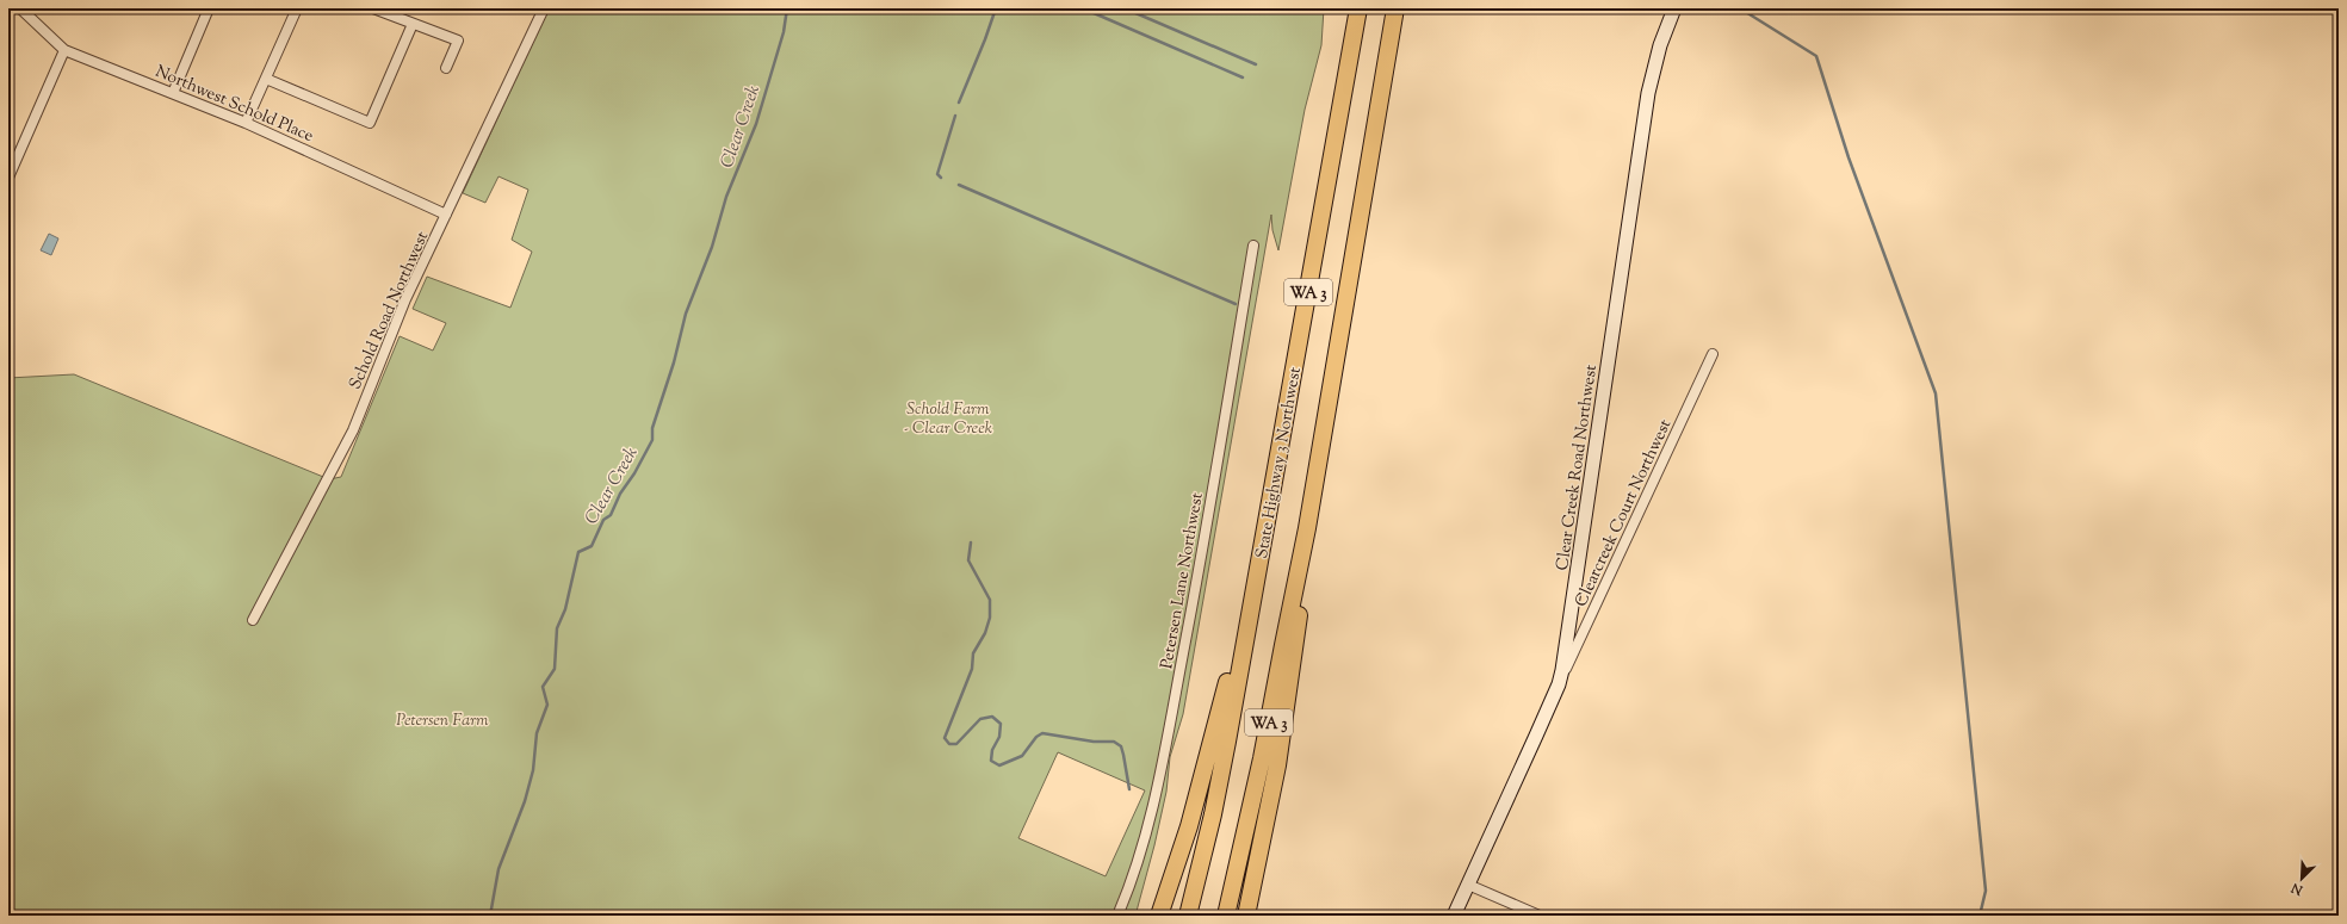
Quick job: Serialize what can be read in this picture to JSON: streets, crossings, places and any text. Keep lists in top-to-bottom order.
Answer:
{
  "streets": {
    "highway": ["WA 3", "State Highway 3 Northwest"],
    "main road": ["Clear Creek Road Northwest"],
    "street": [
      "Northwest Schold Place",
      "Schold Road Northwest",
      "Clearcreek Court Northwest",
      "Petersen Lane Northwest"
    ]
  },
  "crossings": [
    ["Northwest Schold Place", "Schold Road Northwest"],
    ["Clear Creek Road Northwest", "Clearcreek Court Northwest"]
  ],
  "water": ["Clear Creek"],
  "parks": ["Schold Farm - Clear Creek", "Petersen Farm"],
  "north": "bottom left"
}
